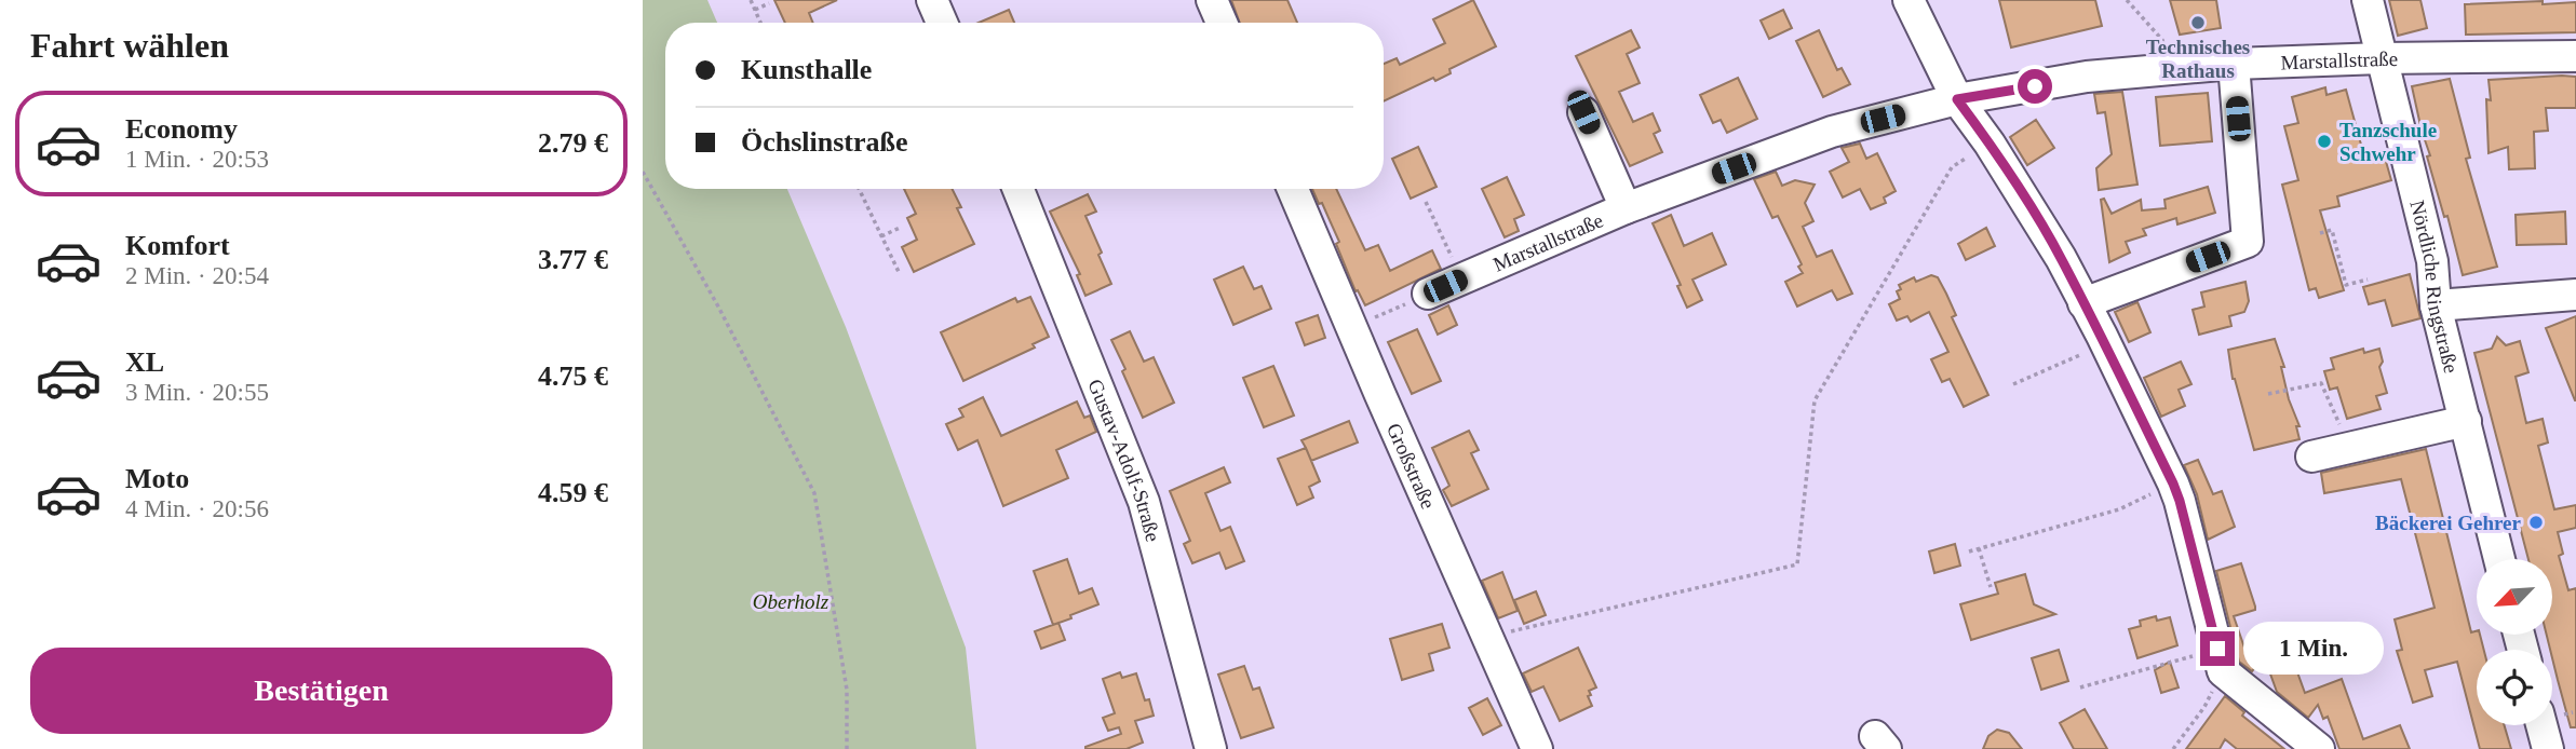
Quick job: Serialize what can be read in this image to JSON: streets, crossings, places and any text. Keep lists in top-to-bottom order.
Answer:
{
  "streets": {
    "street": [
      "Marstallstraße",
      "Nördliche Ringstraße",
      "Gustav-Adolf-Straße",
      "Großstraße"
    ]
  },
  "crossings": [
    ["Marstallstraße", "Nördliche Ringstraße"]
  ],
  "parks": ["Oberholz"],
  "places": ["Technisches Rathaus", "Tanzschule Schwehr", "Bäckerei Gehrer"],
  "north": "bottom left",
  "page": {
    "heading": "Fahrt wählen",
    "banner": ["Kunsthalle", "Öchslinstraße"],
    "list": [
      {
        "name": "Economy",
        "note": "1 Min. · 20:53",
        "value": "2.79 €"
      },
      {
        "name": "Komfort",
        "note": "2 Min. · 20:54",
        "value": "3.77 €"
      },
      {
        "name": "XL",
        "note": "3 Min. · 20:55",
        "value": "4.75 €"
      },
      {
        "name": "Moto",
        "note": "4 Min. · 20:56",
        "value": "4.59 €"
      }
    ],
    "bubble": "1 Min.",
    "buttons": "Bestätigen"
  }
}
